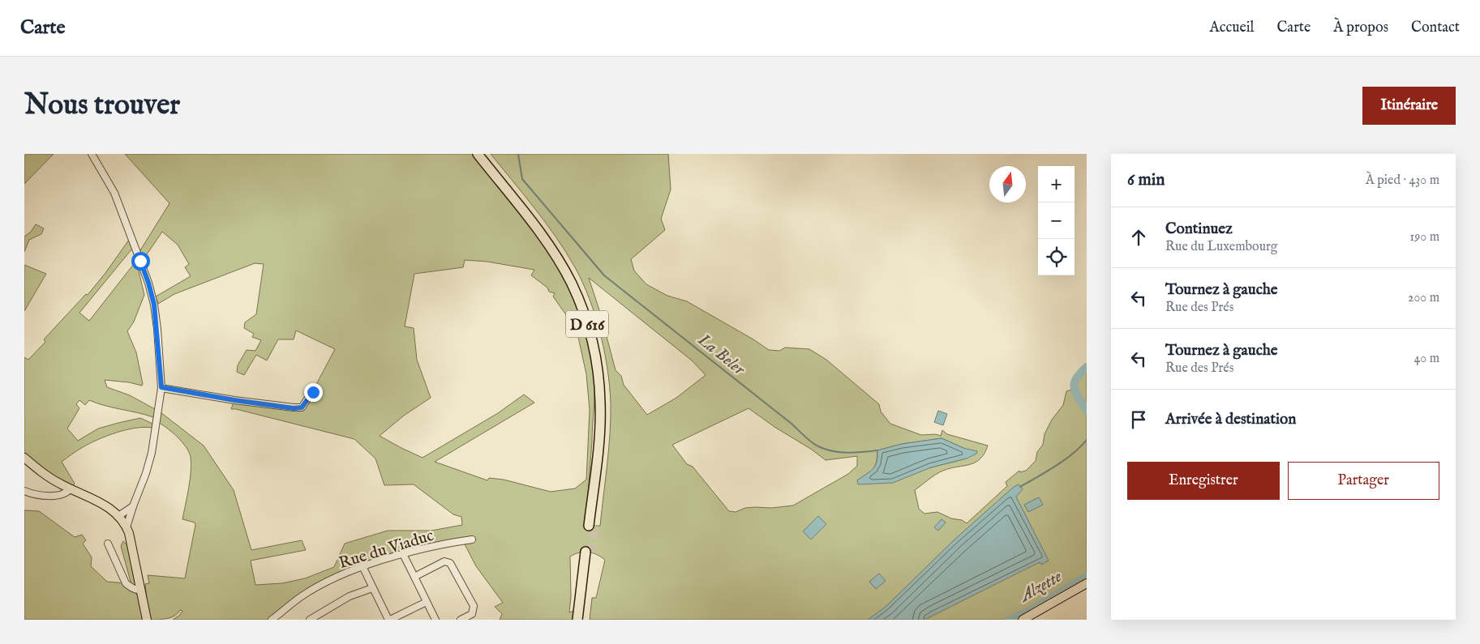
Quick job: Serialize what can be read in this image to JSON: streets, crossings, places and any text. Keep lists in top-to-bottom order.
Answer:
{
  "streets": {
    "highway": ["D 616"],
    "street": ["Rue du Viaduc"]
  },
  "water": ["La Beler", "Alzette"],
  "north": "top",
  "page": {
    "header": "Carte",
    "nav": [
      "Accueil",
      "Carte",
      "À propos",
      "Contact"
    ],
    "buttons": [
      "Itinéraire",
      ["Enregistrer", "Partager"]
    ],
    "title": "Nous trouver",
    "heading": ["6 min", "À pied · 430 m"],
    "map_buttons": ["+", "−"],
    "list": [
      ["Continuez", "Rue du Luxembourg", "190 m"],
      ["Tournez à gauche", "Rue des Prés", "200 m"],
      ["Tournez à gauche", "Rue des Prés", "40 m"],
      "Arrivée à destination"
    ]
  }
}
